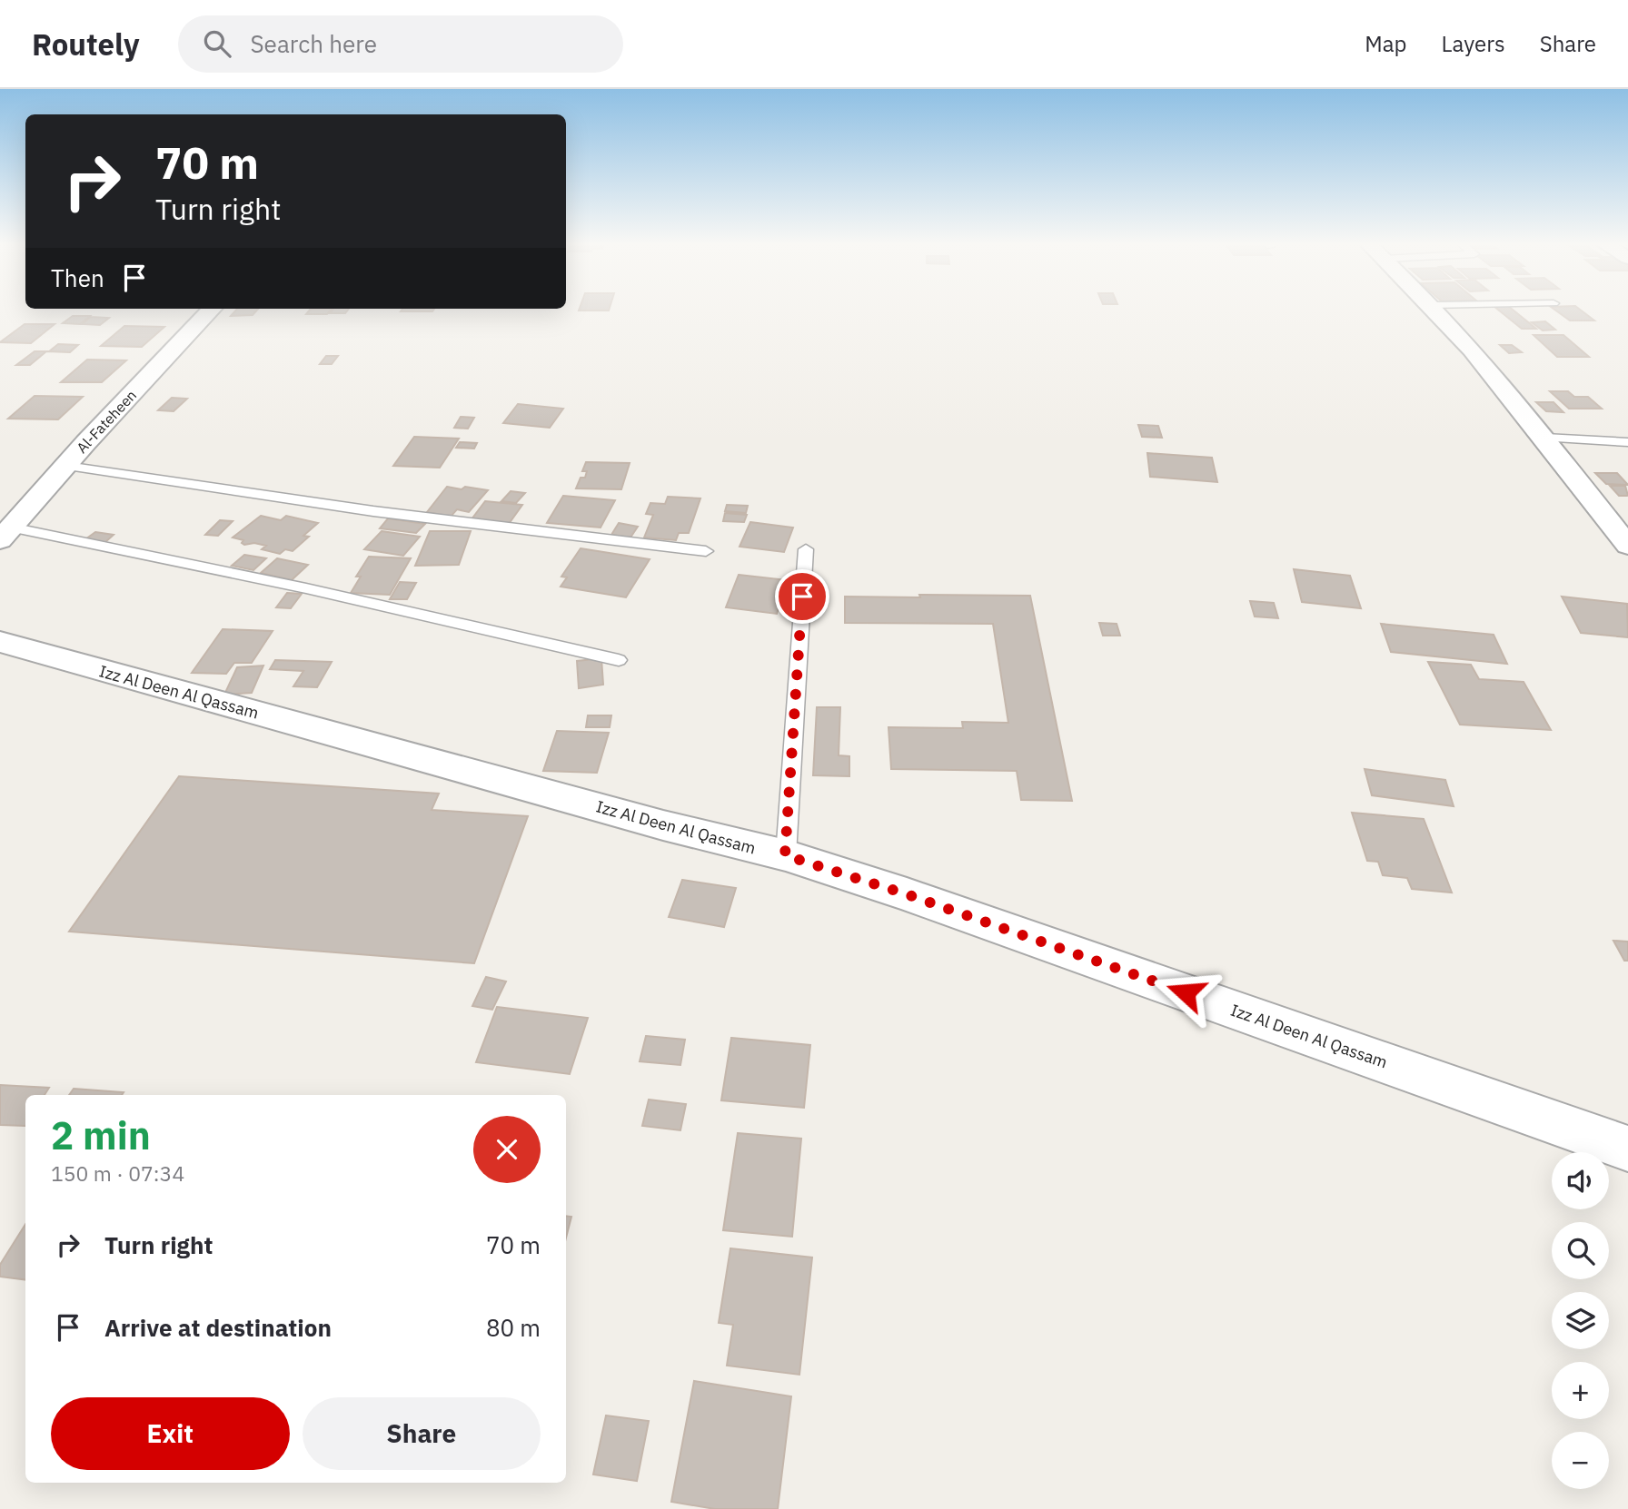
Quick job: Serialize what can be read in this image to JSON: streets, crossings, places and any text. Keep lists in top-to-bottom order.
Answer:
{
  "streets": {
    "street": ["Al-Fateheen", "Izz Al Deen Al Qassam"]
  },
  "page": {
    "header": "Routely",
    "search": "Search here",
    "nav": ["Map", "Layers", "Share"],
    "turn": ["70 m", "Turn right"],
    "then": "Then",
    "heading": ["2 min", "150 m · 07:34"],
    "map_buttons": ["+", "−"],
    "list": [
      {
        "name": "Turn right",
        "value": "70 m"
      },
      {
        "name": "Arrive at destination",
        "value": "80 m"
      }
    ],
    "buttons": ["Exit", "Share"]
  }
}
